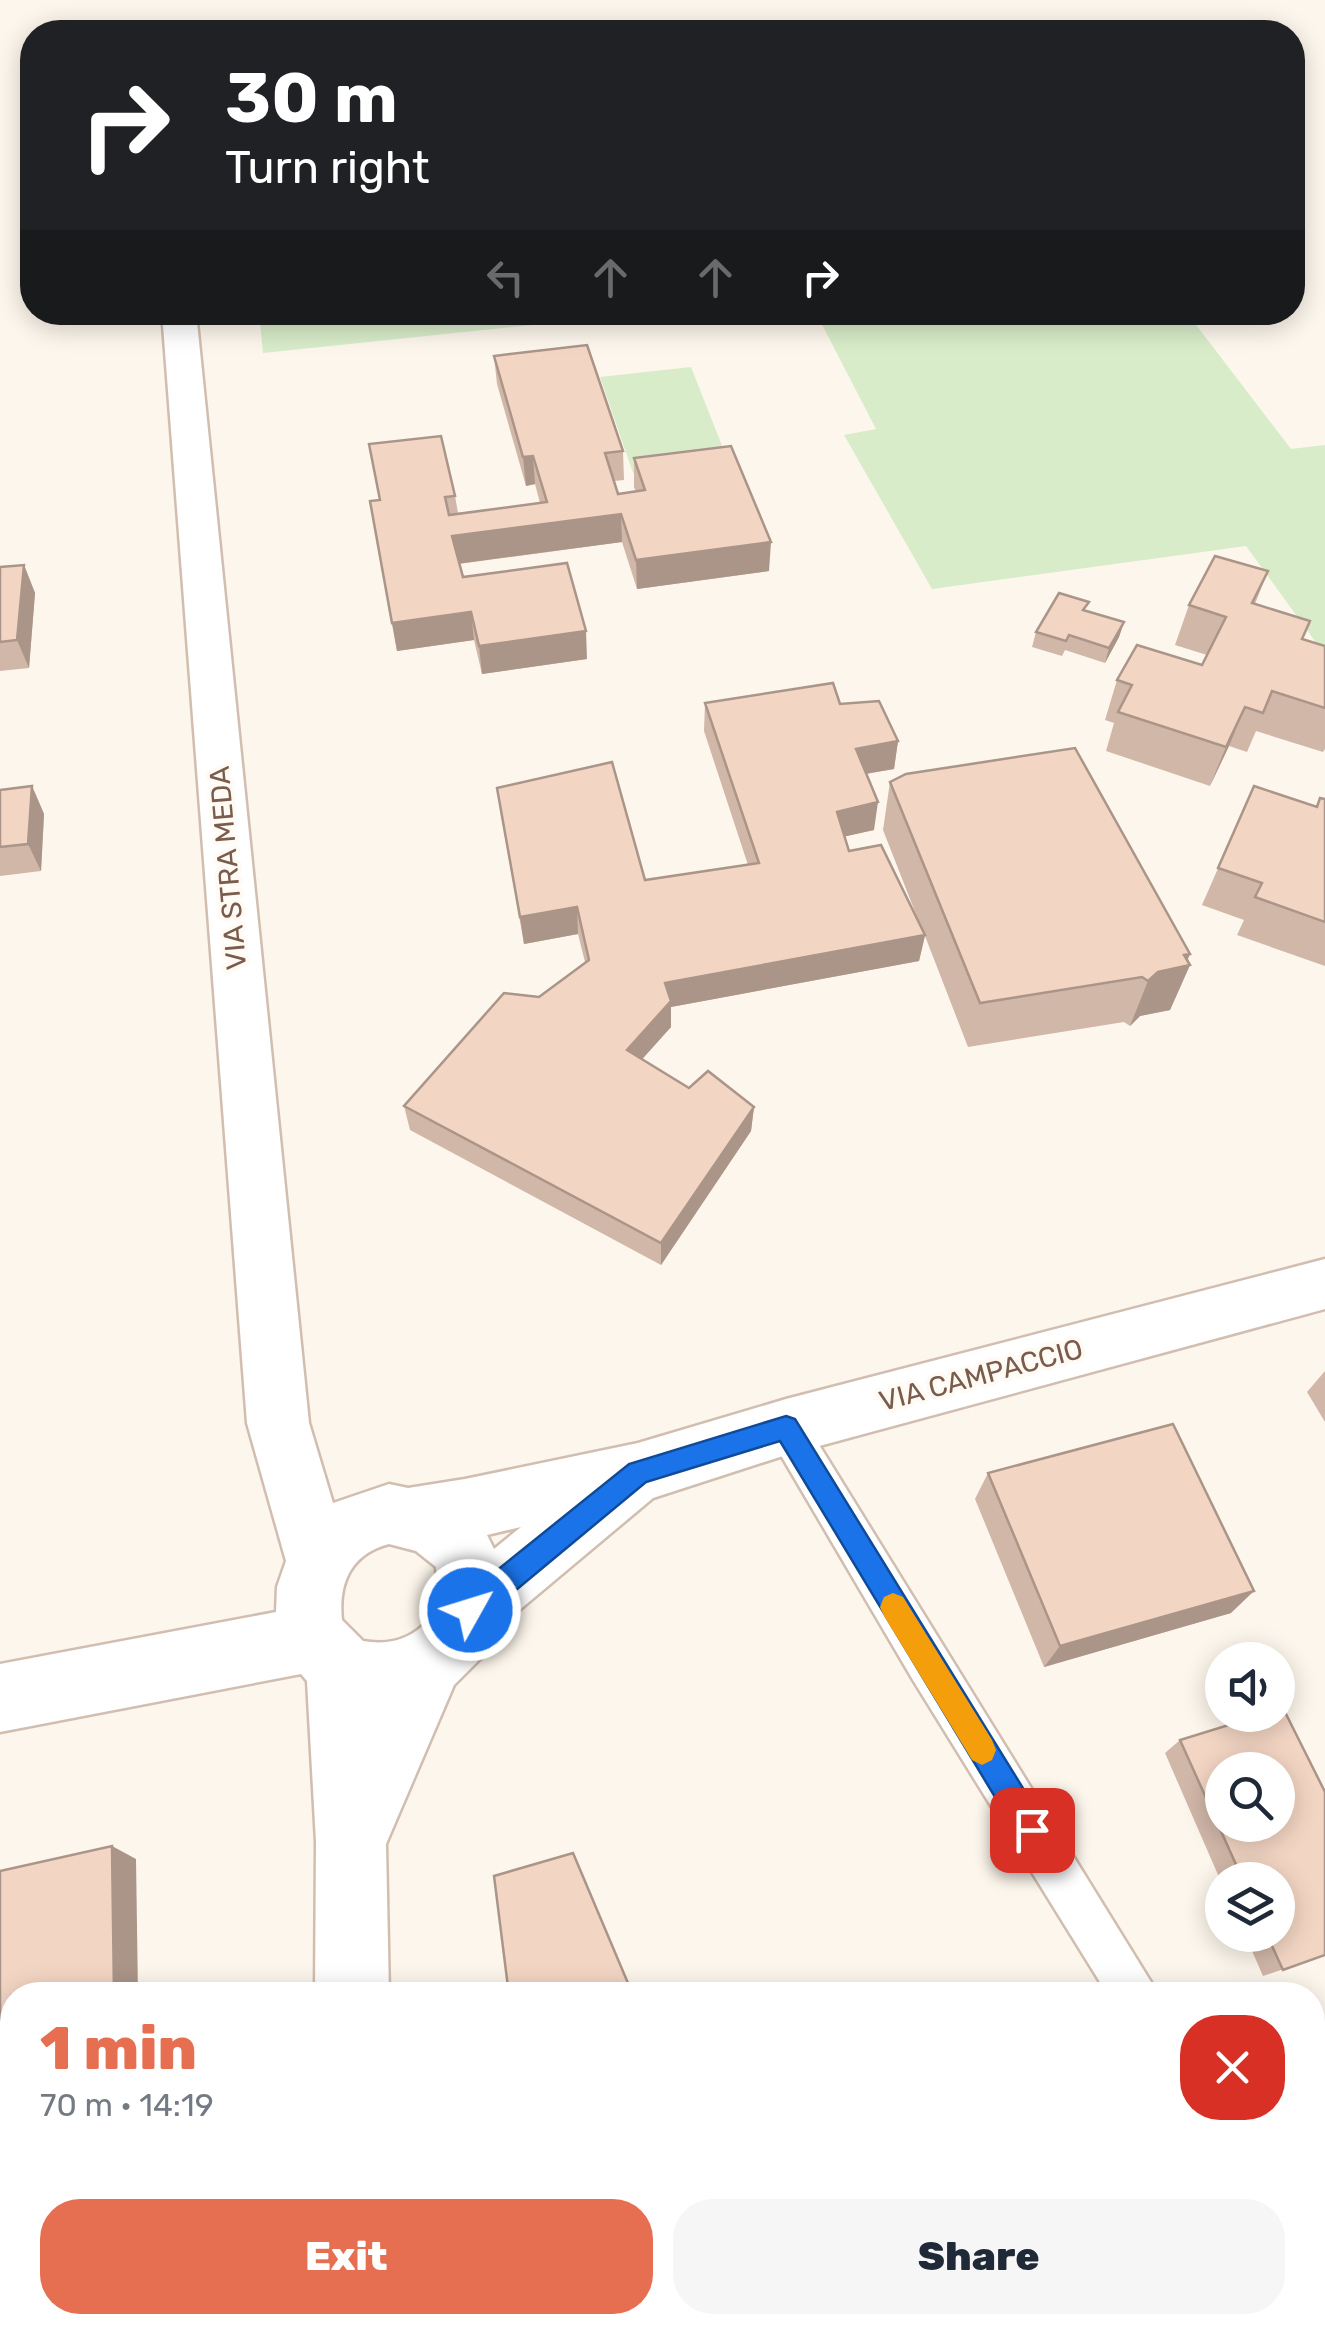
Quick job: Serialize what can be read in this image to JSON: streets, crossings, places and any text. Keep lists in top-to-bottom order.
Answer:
{
  "streets": {
    "street": ["VIA STRA MEDA", "VIA CAMPACCIO"]
  },
  "crossings": [
    ["VIA STRA MEDA", "VIA CAMPACCIO"]
  ],
  "page": {
    "turn": ["30 m", "Turn right"],
    "heading": ["1 min", "70 m · 14:19"],
    "buttons": ["Exit", "Share"]
  }
}
